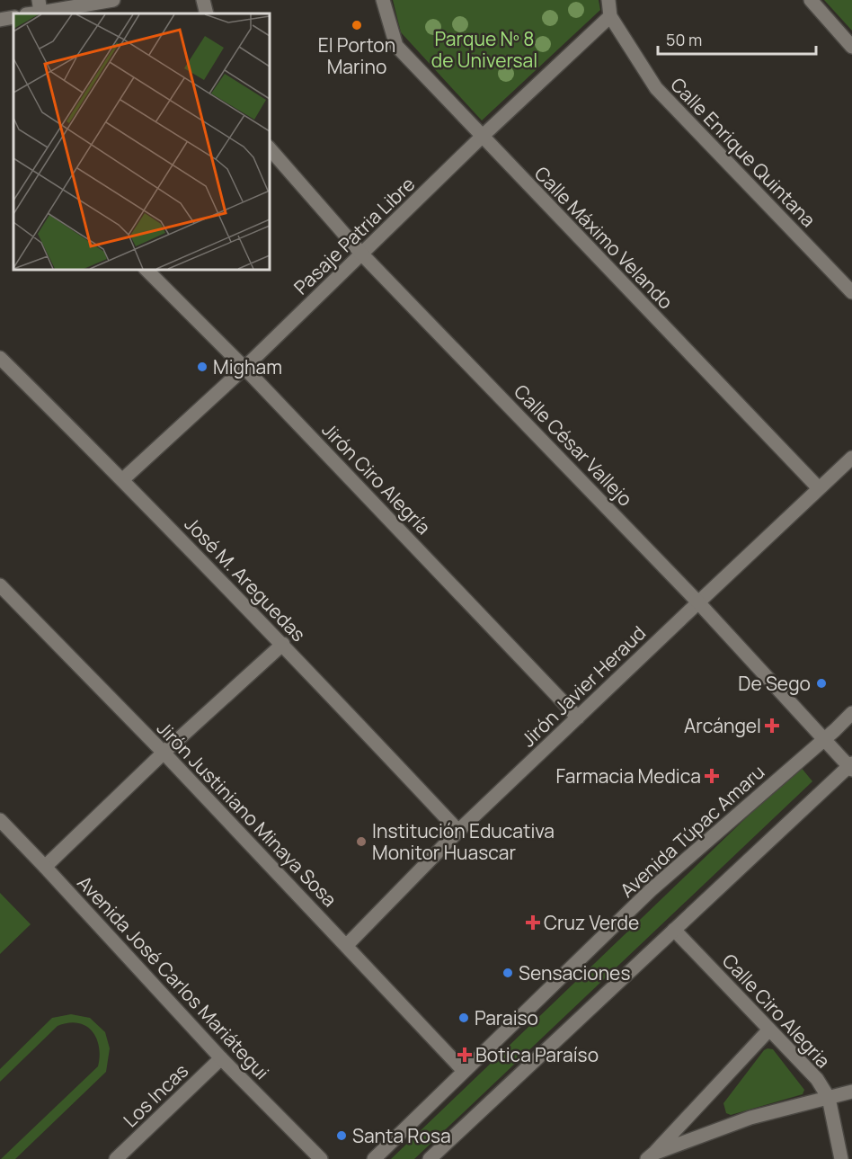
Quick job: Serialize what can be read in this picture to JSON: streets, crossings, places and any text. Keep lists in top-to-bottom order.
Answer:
{
  "streets": {
    "street": [
      "Calle Enrique Quintana",
      "Pasaje Patria Libre",
      "Calle Máximo Velando",
      "Calle César Vallejo",
      "Jirón Ciro Alegría",
      "José M. Areguedas",
      "Jirón Javier Heraud",
      "Jirón Justiniano Minaya Sosa",
      "Avenida Túpac Amaru",
      "Avenida José Carlos Mariátegui",
      "Calle Ciro Alegria",
      "Los Incas"
    ]
  },
  "crossings": [
    ["Calle Enrique Quintana", "Pasaje Patria Libre"],
    ["Pasaje Patria Libre", "Calle Máximo Velando"],
    ["Pasaje Patria Libre", "Calle César Vallejo"],
    ["Pasaje Patria Libre", "Jirón Ciro Alegría"],
    ["Pasaje Patria Libre", "José M. Areguedas"],
    ["Calle Máximo Velando", "Jirón Javier Heraud"],
    ["Calle César Vallejo", "Jirón Javier Heraud"],
    ["Calle César Vallejo", "Avenida Túpac Amaru"],
    ["Jirón Ciro Alegría", "Jirón Javier Heraud"],
    ["José M. Areguedas", "Jirón Javier Heraud"],
    ["Jirón Javier Heraud", "Jirón Justiniano Minaya Sosa"],
    ["Jirón Justiniano Minaya Sosa", "Avenida Túpac Amaru"],
    ["Avenida José Carlos Mariátegui", "Los Incas"]
  ],
  "parks": ["Parque Nº 8 de Universal"],
  "places": {
    "other": [
      "El Porton Marino",
      "Migham",
      "De Sego",
      "Institución Educativa Monitor Huascar",
      "Sensaciones",
      "Paraiso",
      "Santa Rosa"
    ],
    "health": [
      "Arcángel",
      "Farmacia Medica",
      "Cruz Verde",
      "Botica Paraíso"
    ]
  },
  "scale_bar": "50 m"
}
